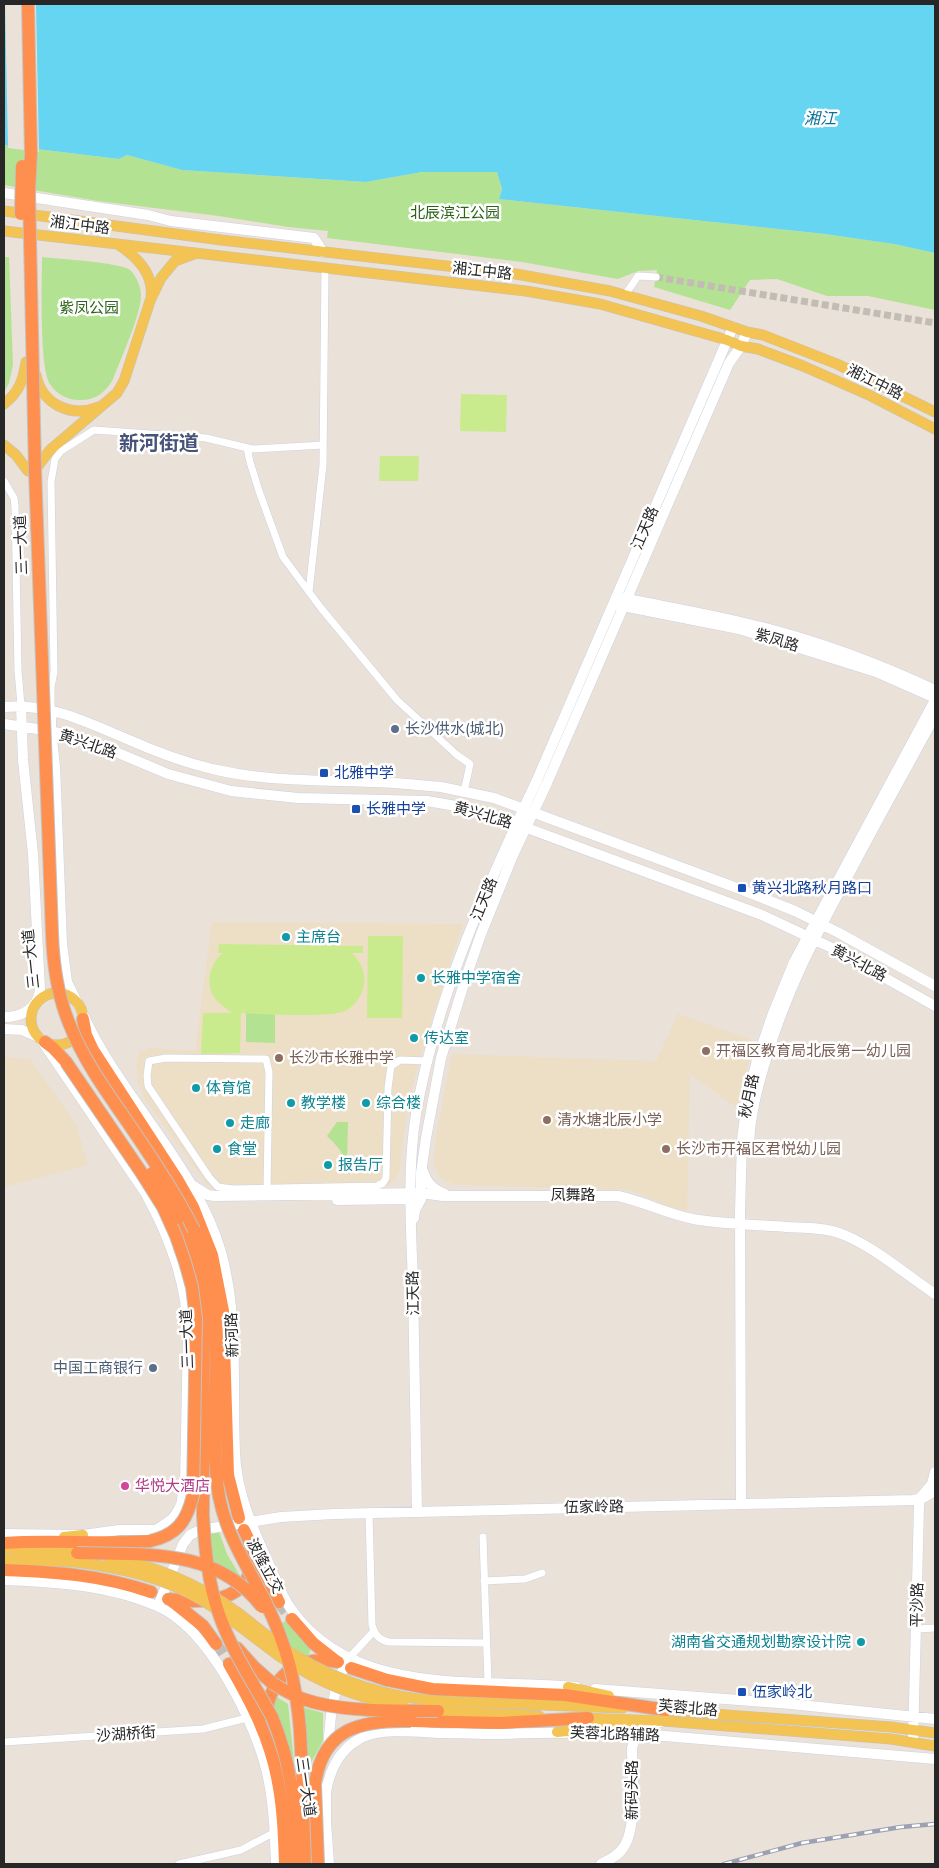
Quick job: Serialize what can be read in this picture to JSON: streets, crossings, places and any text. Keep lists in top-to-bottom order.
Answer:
{
  "streets": {
    "highway": ["三一大道", "波隆立交"],
    "main road": ["湘江中路", "芙蓉北路"],
    "street": [
      "江天路",
      "紫凤路",
      "黄兴北路",
      "秋月路",
      "凤舞路",
      "新河路",
      "伍家岭路",
      "平沙路",
      "沙湖桥街",
      "芙蓉北路辅路",
      "新码头路"
    ]
  },
  "crossings": [
    ["湘江中路", "江天路"],
    ["江天路", "紫凤路"],
    ["江天路", "黄兴北路"],
    ["江天路", "凤舞路"],
    ["江天路", "伍家岭路"],
    ["三一大道", "波隆立交"],
    ["紫凤路", "秋月路"],
    ["黄兴北路", "秋月路"],
    ["黄兴北路", "新河路"],
    ["秋月路", "凤舞路"],
    ["秋月路", "伍家岭路"],
    ["凤舞路", "新河路"],
    ["新河路", "伍家岭路"],
    ["伍家岭路", "平沙路"],
    ["平沙路", "芙蓉北路"],
    ["芙蓉北路辅路", "新码头路"]
  ],
  "districts": ["新河街道"],
  "water": ["湘江"],
  "parks": ["北辰滨江公园", "紫凤公园"],
  "places": {
    "other": [
      "长沙供水(城北)",
      "主席台",
      "长雅中学宿舍",
      "传达室",
      "开福区教育局北辰第一幼儿园",
      "长沙市长雅中学",
      "体育馆",
      "教学楼",
      "综合楼",
      "清水塘北辰小学",
      "走廊",
      "食堂",
      "长沙市开福区君悦幼儿园",
      "报告厅",
      "中国工商银行",
      "华悦大酒店",
      "湖南省交通规划勘察设计院"
    ],
    "transit": [
      "北雅中学",
      "长雅中学",
      "黄兴北路秋月路口",
      "伍家岭北"
    ]
  }
}
